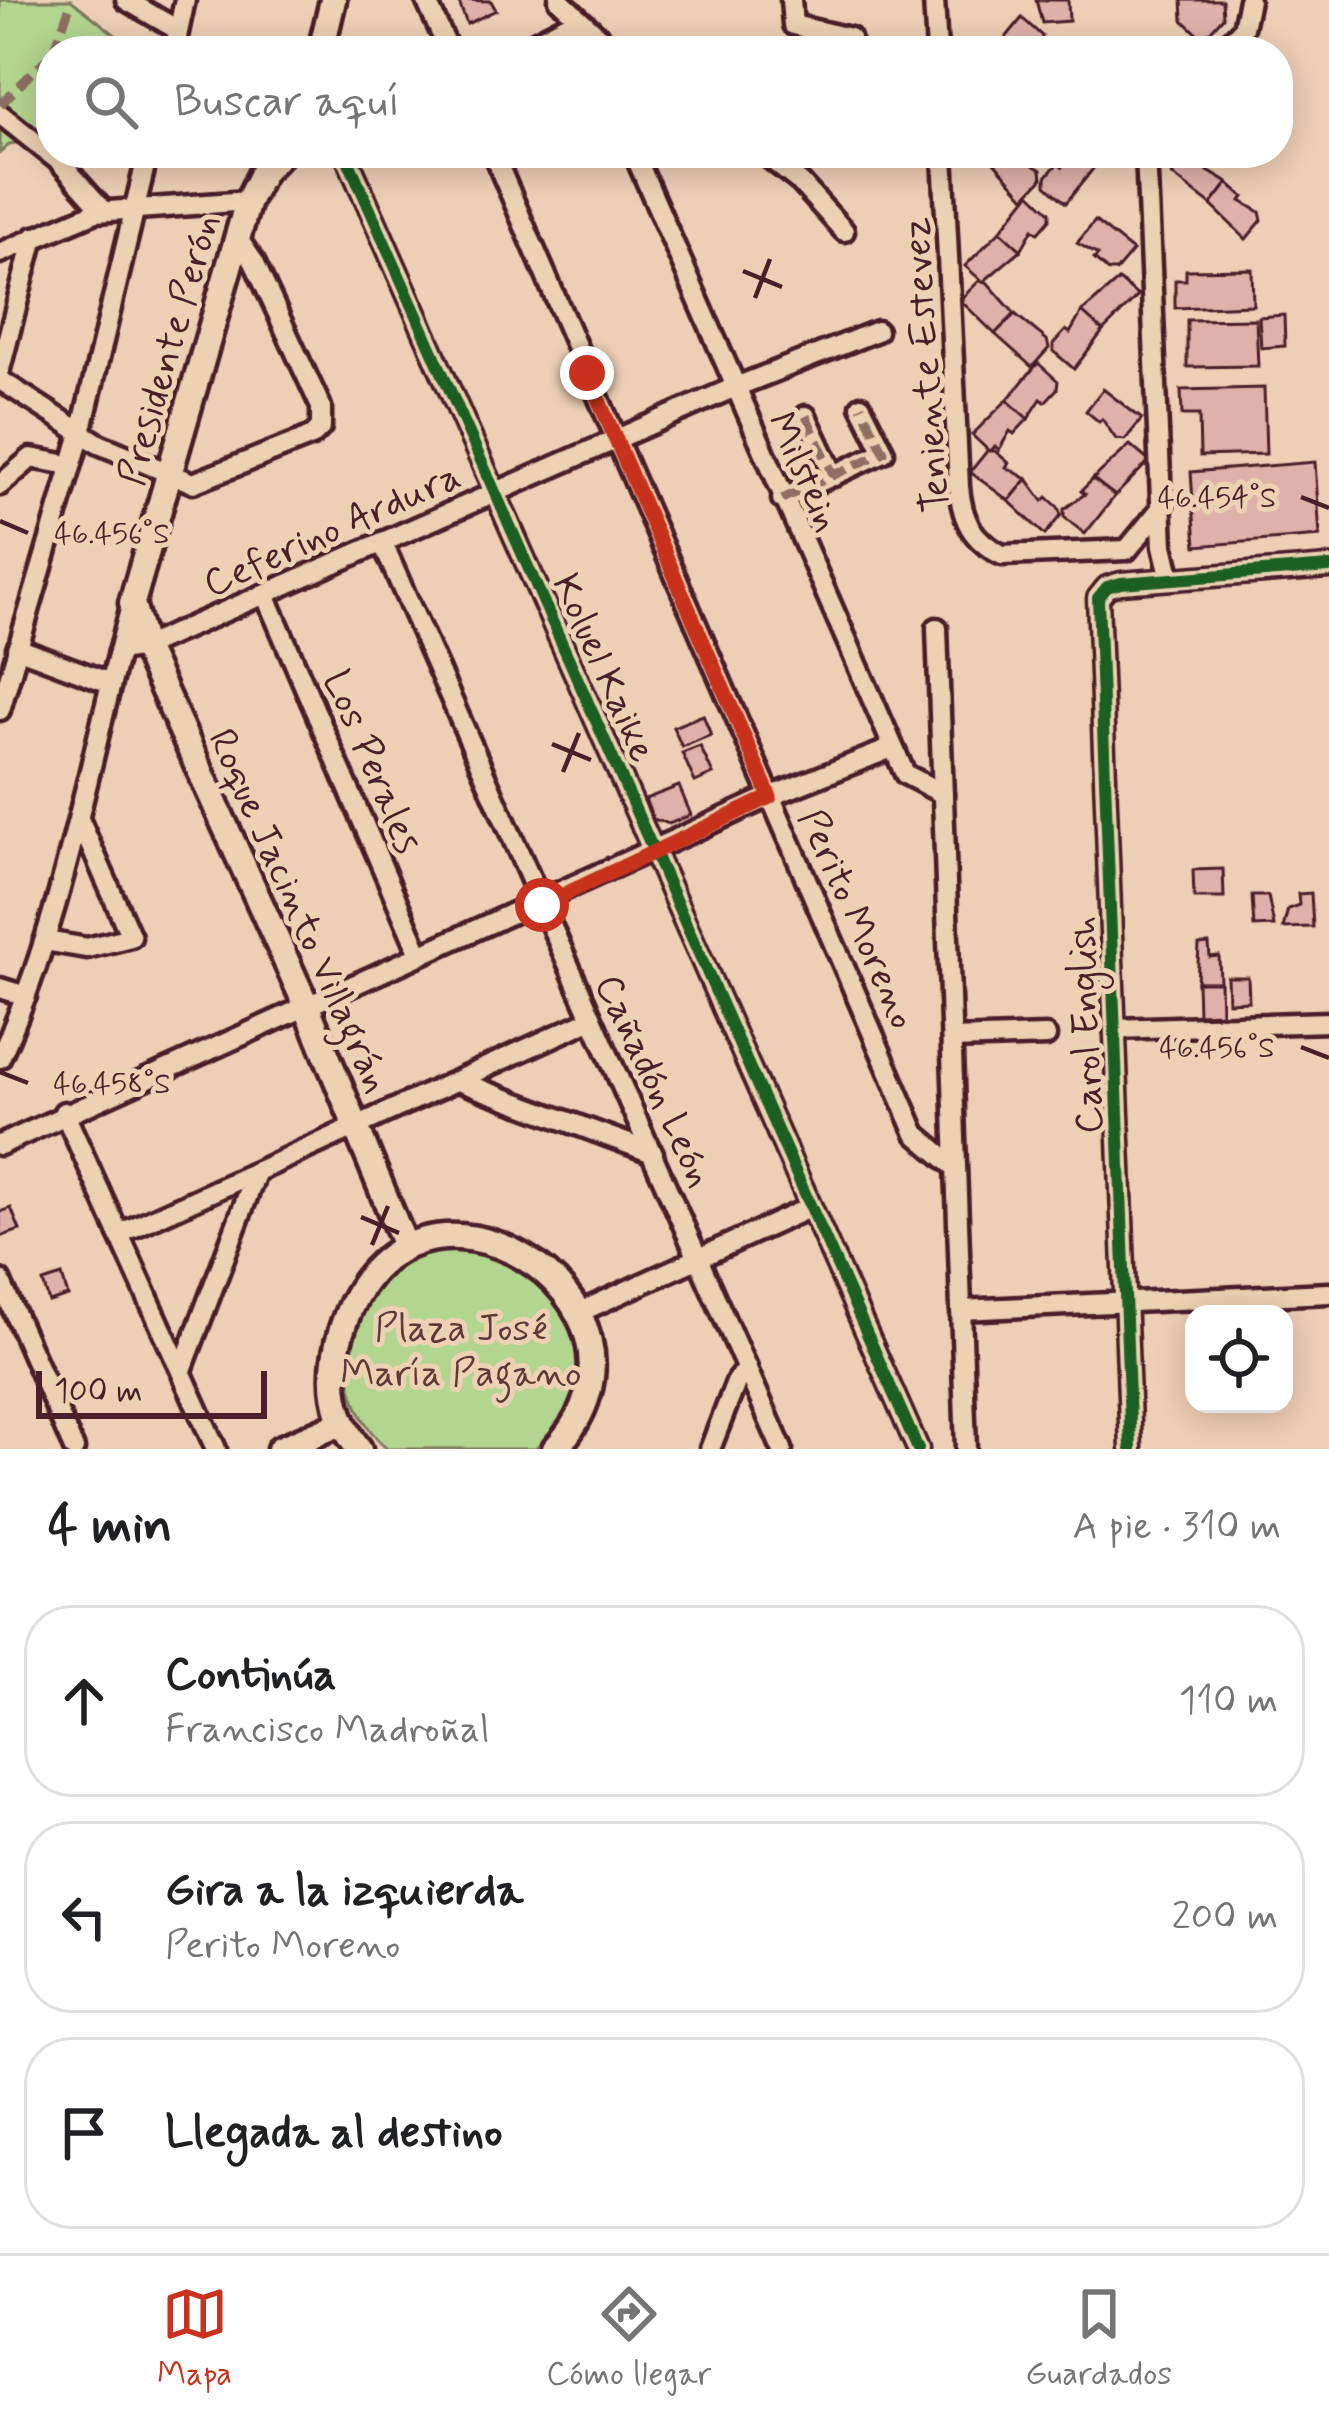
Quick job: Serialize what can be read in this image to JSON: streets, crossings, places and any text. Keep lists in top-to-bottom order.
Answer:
{
  "streets": {
    "street": [
      "Presidente Perón",
      "Teniente Estevez",
      "Milstein",
      "Ceferino Ardura",
      "Koluel Kaike",
      "Los Perales",
      "Roque Jacinto Villagrán",
      "Perito Moreno",
      "Carol English",
      "Cañadón León"
    ]
  },
  "crossings": [
    ["Presidente Perón", "Roque Jacinto Villagrán"],
    ["Milstein", "Ceferino Ardura"],
    ["Ceferino Ardura", "Koluel Kaike"],
    ["Ceferino Ardura", "Los Perales"],
    ["Ceferino Ardura", "Roque Jacinto Villagrán"],
    ["Ceferino Ardura", "Perito Moreno"],
    ["Ceferino Ardura", "Cañadón León"]
  ],
  "parks": ["Plaza José María Pagano"],
  "scale_bar": "100 m",
  "page": {
    "search": "Buscar aquí",
    "scale": "100 m",
    "heading": ["4 min", "A pie · 310 m"],
    "list": [
      ["Continúa", "Francisco Madroñal", "110 m"],
      ["Gira a la izquierda", "Perito Moreno", "200 m"],
      "Llegada al destino"
    ],
    "nav": ["Mapa", "Cómo llegar", "Guardados"]
  },
  "coordinates": ["46.454°S", "46.456°S", "46.458°S"]
}
